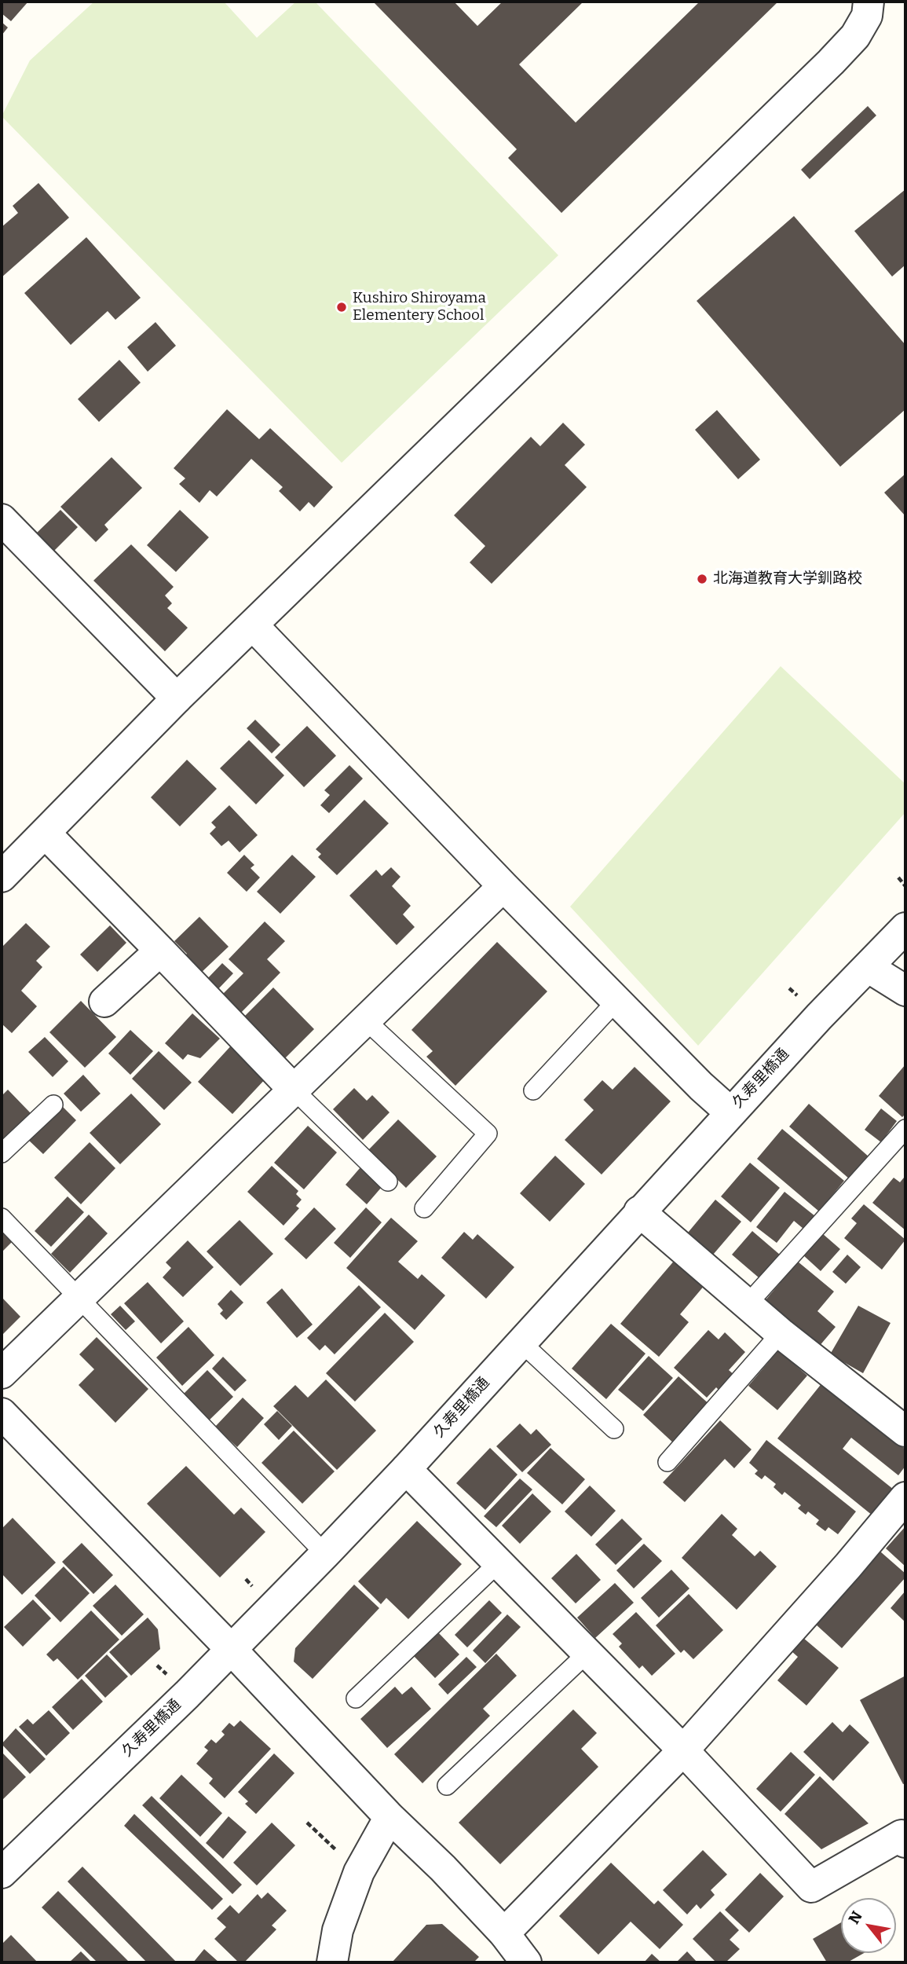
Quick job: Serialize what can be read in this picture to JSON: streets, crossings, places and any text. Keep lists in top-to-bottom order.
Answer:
{
  "streets": {
    "street": ["久寿里橋通"]
  },
  "places": ["Kushiro Shiroyama Elementery School", "北海道教育大学釧路校"],
  "north": "top left"
}
